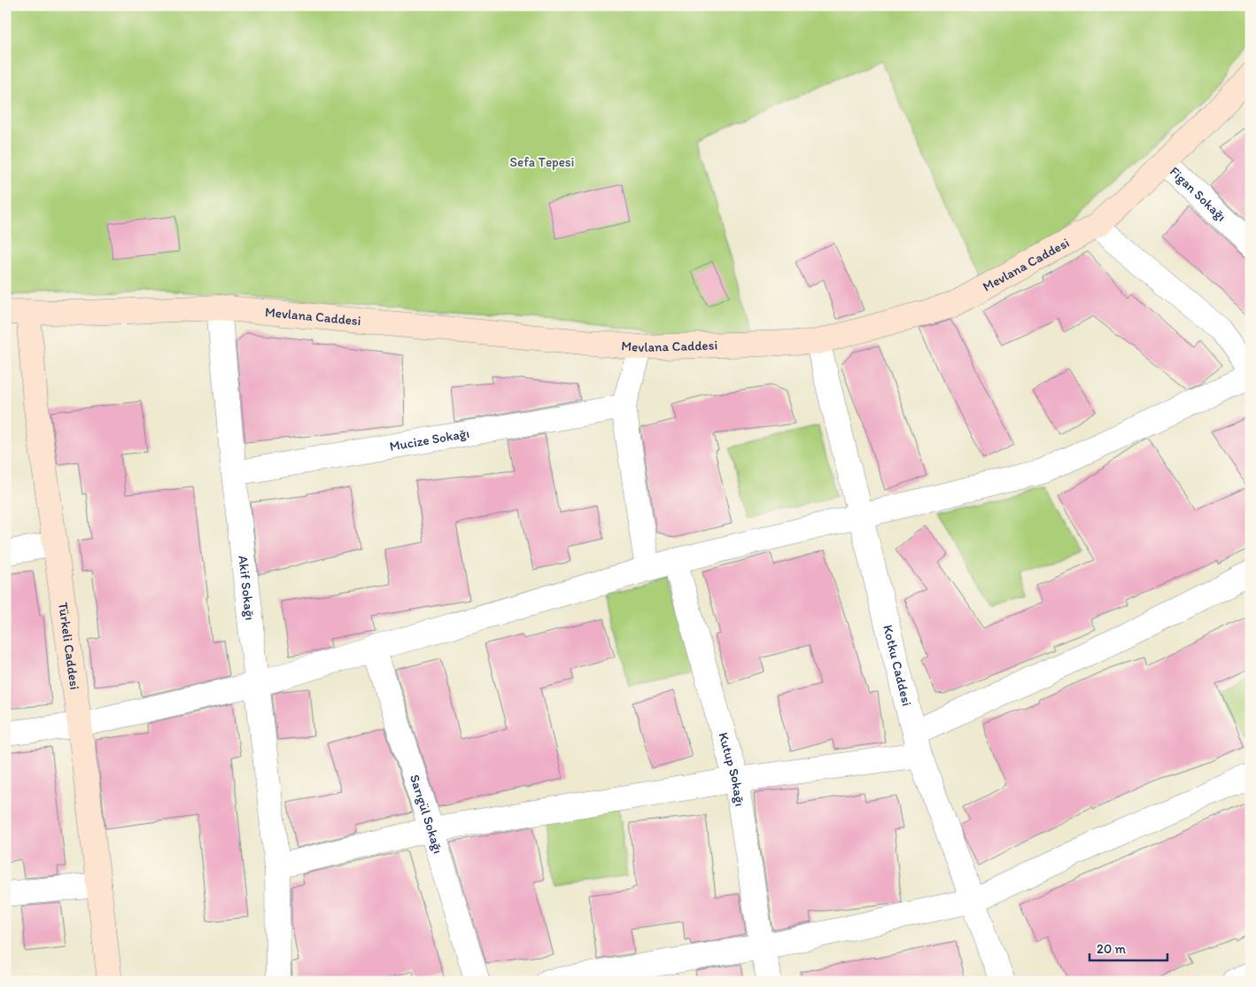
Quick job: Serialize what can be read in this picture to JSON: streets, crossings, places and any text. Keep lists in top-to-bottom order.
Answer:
{
  "streets": {
    "street": [
      "Figan Sokağı",
      "Mevlana Caddesi",
      "Mucize Sokağı",
      "Akif Sokağı",
      "Türkeli Caddesi",
      "Kotku Caddesi",
      "Kutup Sokağı",
      "Sarıgül Sokağı"
    ]
  },
  "crossings": [
    ["Figan Sokağı", "Mevlana Caddesi"],
    ["Mevlana Caddesi", "Akif Sokağı"],
    ["Mevlana Caddesi", "Türkeli Caddesi"],
    ["Mevlana Caddesi", "Kotku Caddesi"],
    ["Mucize Sokağı", "Akif Sokağı"]
  ],
  "parks": ["Sefa Tepesi"],
  "scale_bar": "20 m"
}
